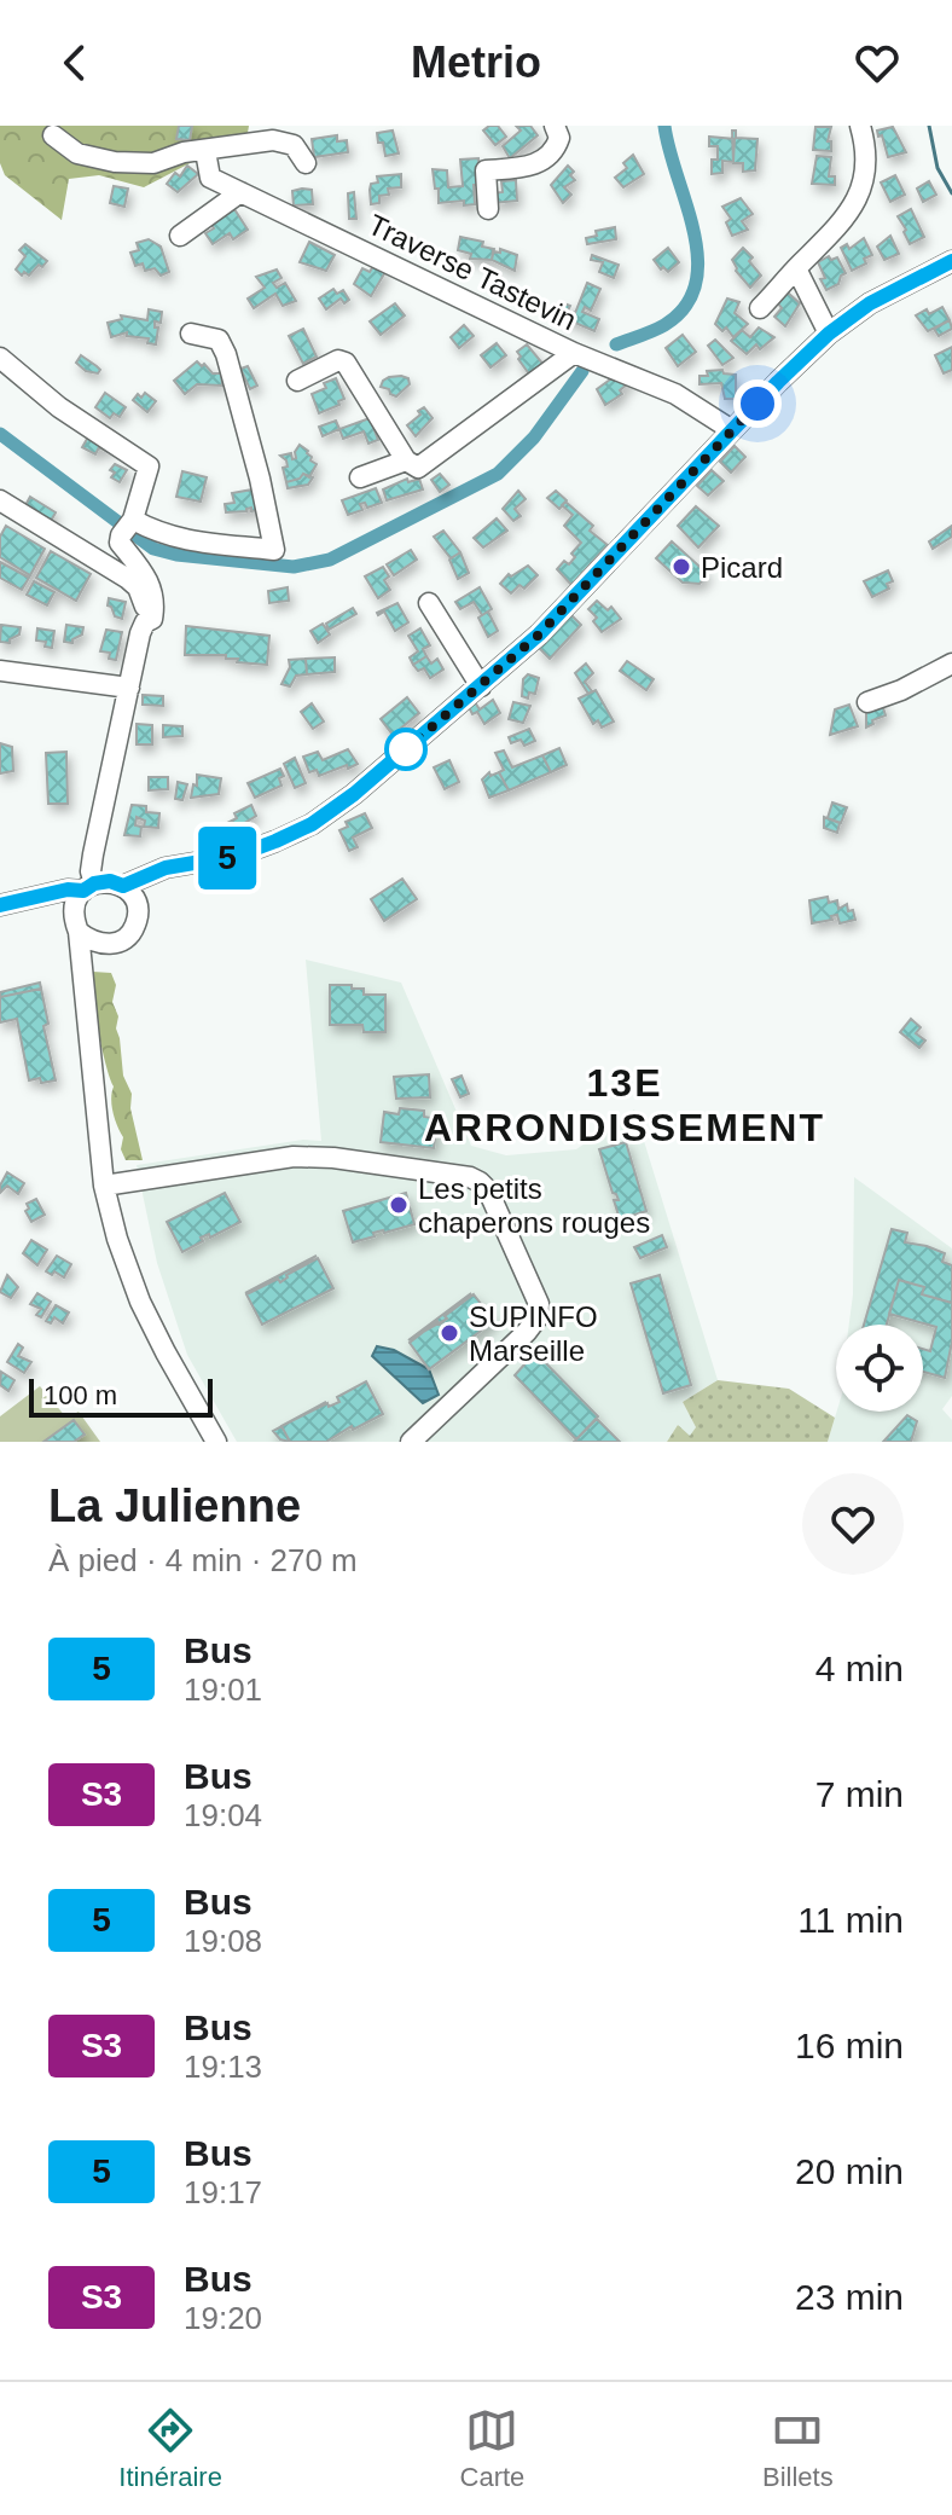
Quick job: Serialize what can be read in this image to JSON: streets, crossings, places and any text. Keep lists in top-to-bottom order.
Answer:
{
  "streets": {
    "street": ["Traverse Tastevin"]
  },
  "districts": ["13E ARRONDISSEMENT"],
  "places": ["Picard", "Les petits chaperons rouges", "SUPINFO Marseille"],
  "lines": ["bus line 5"],
  "scale_bar": "100 m",
  "page": {
    "header": "Metrio",
    "on_map": "5",
    "scale": "100 m",
    "heading": ["La Julienne", "À pied · 4 min · 270 m"],
    "list": [
      {
        "mark": "5",
        "name": "Bus",
        "note": "19:01",
        "value": "4 min"
      },
      {
        "mark": "S3",
        "name": "Bus",
        "note": "19:04",
        "value": "7 min"
      },
      {
        "mark": "5",
        "name": "Bus",
        "note": "19:08",
        "value": "11 min"
      },
      {
        "mark": "S3",
        "name": "Bus",
        "note": "19:13",
        "value": "16 min"
      },
      {
        "mark": "5",
        "name": "Bus",
        "note": "19:17",
        "value": "20 min"
      },
      {
        "mark": "S3",
        "name": "Bus",
        "note": "19:20",
        "value": "23 min"
      }
    ],
    "tabs": ["Itinéraire", "Carte", "Billets"]
  }
}
